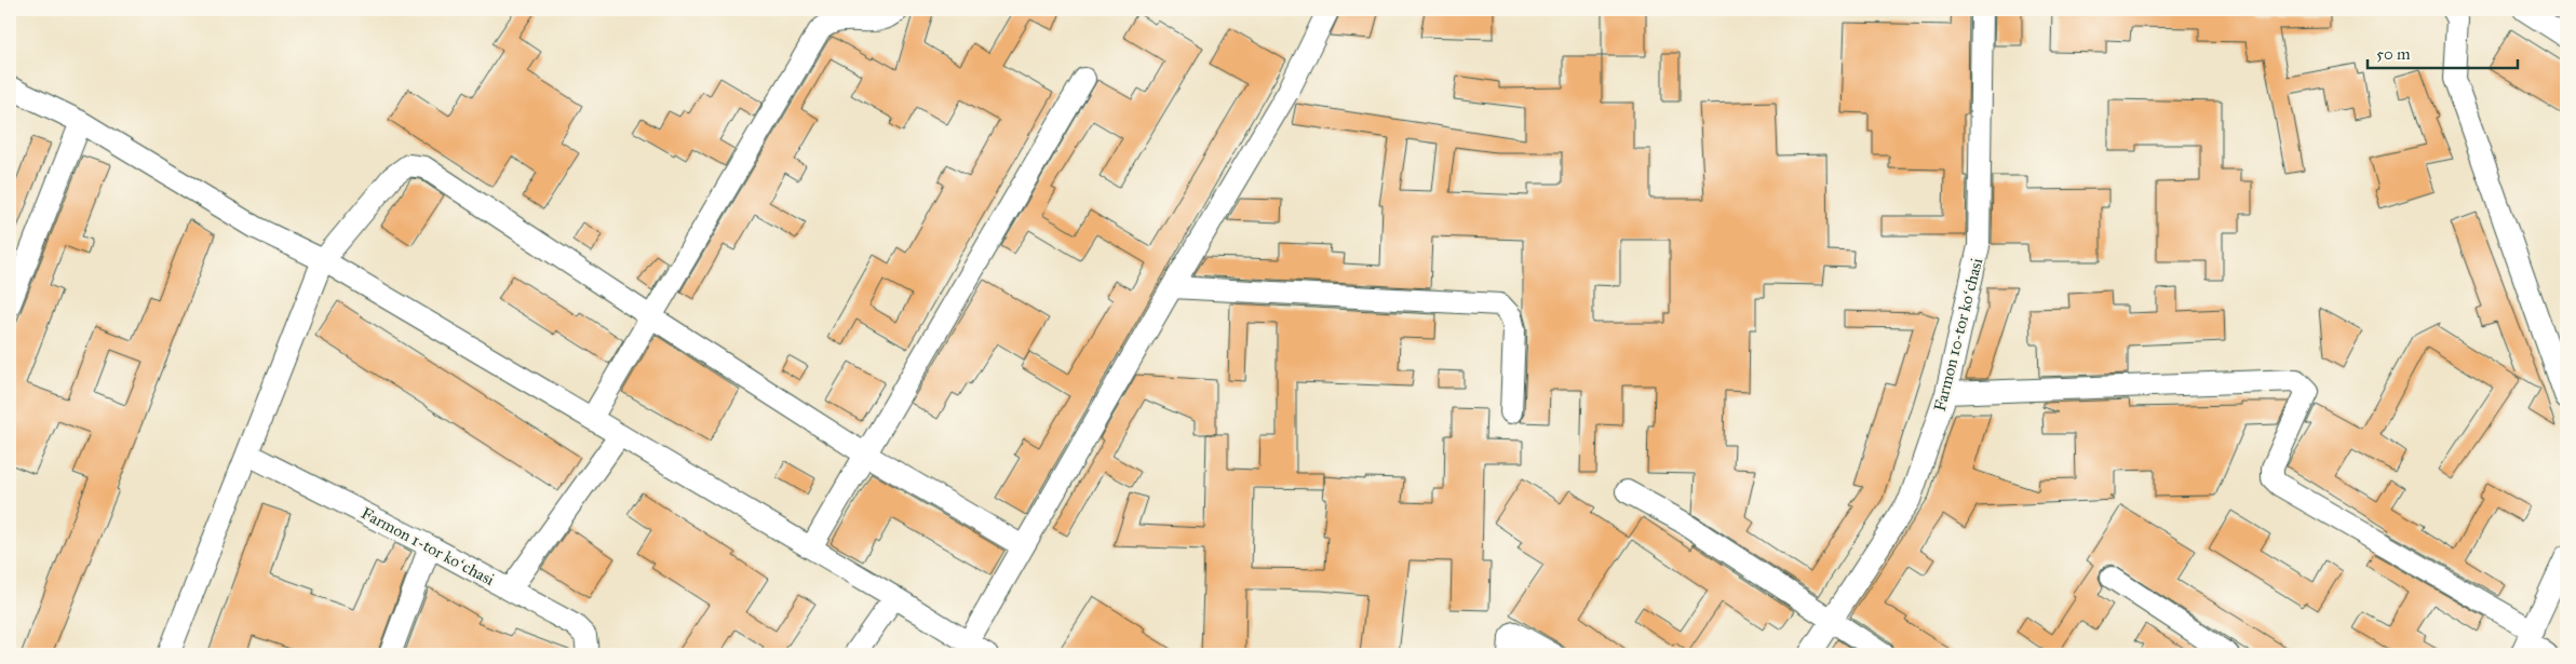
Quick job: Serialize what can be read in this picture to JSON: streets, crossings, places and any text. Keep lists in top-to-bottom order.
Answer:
{
  "streets": {
    "street": ["Farmon 10-tor koʻchasi", "Farmon 1-tor koʻchasi"]
  },
  "scale_bar": "50 m"
}
